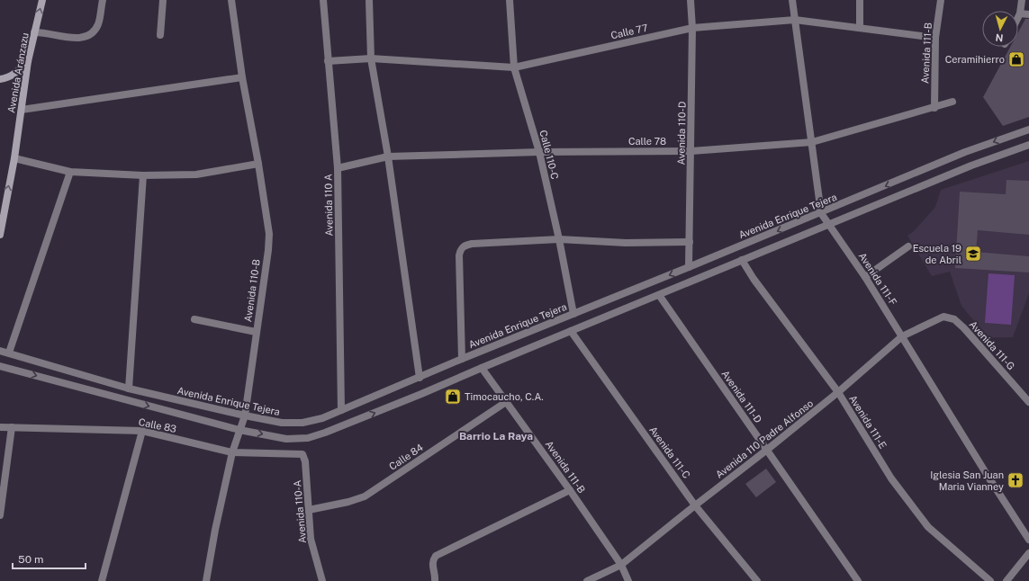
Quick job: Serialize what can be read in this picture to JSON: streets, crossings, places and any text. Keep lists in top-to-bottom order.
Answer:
{
  "streets": {
    "main road": ["Avenida Aránzazu"],
    "street": [
      "Calle 77",
      "Avenida 111-B",
      "Avenida 110-D",
      "Calle 78",
      "Calle 110-C",
      "Avenida 110 A",
      "Avenida Enrique Tejera",
      "Avenida 111-F",
      "Avenida 110-B",
      "Avenida 111-G",
      "Avenida 111-D",
      "Avenida 111-E",
      "Calle 83",
      "Avenida 110 Padre Alfonso",
      "Avenida 111-C",
      "Calle 84",
      "Avenida 110-A"
    ]
  },
  "crossings": [
    ["Calle 77", "Avenida 111-B"],
    ["Calle 77", "Avenida 110-D"],
    ["Calle 77", "Calle 110-C"],
    ["Calle 77", "Avenida 110 A"],
    ["Calle 77", "Avenida 111-F"],
    ["Avenida 111-B", "Calle 78"],
    ["Avenida 111-B", "Avenida 110 Padre Alfonso"],
    ["Avenida 111-B", "Calle 84"],
    ["Avenida 110-D", "Calle 78"],
    ["Avenida 110-D", "Avenida Enrique Tejera"],
    ["Calle 78", "Calle 110-C"],
    ["Calle 78", "Avenida 110 A"],
    ["Calle 78", "Avenida 111-F"],
    ["Calle 110-C", "Avenida Enrique Tejera"],
    ["Avenida 110 A", "Avenida Enrique Tejera"],
    ["Avenida Enrique Tejera", "Avenida 111-F"],
    ["Avenida Enrique Tejera", "Avenida 110-B"],
    ["Avenida 111-F", "Avenida 110 Padre Alfonso"],
    ["Avenida 110-B", "Calle 83"],
    ["Avenida 111-G", "Avenida 110 Padre Alfonso"],
    ["Avenida 111-D", "Avenida 110 Padre Alfonso"],
    ["Avenida 111-E", "Avenida 110 Padre Alfonso"],
    ["Calle 83", "Avenida 110-A"],
    ["Avenida 110 Padre Alfonso", "Avenida 111-C"],
    ["Calle 84", "Avenida 110-A"]
  ],
  "one_way": ["Avenida Aránzazu"],
  "districts": ["Barrio La Raya"],
  "places": {
    "shop": ["Ceramihierro", "Timocaucho, C.A."],
    "school or university": ["Escuela 19 de Abril"],
    "church": ["Iglesia San Juan Maria Vianney"]
  },
  "scale_bar": "50 m",
  "north": "bottom"
}
